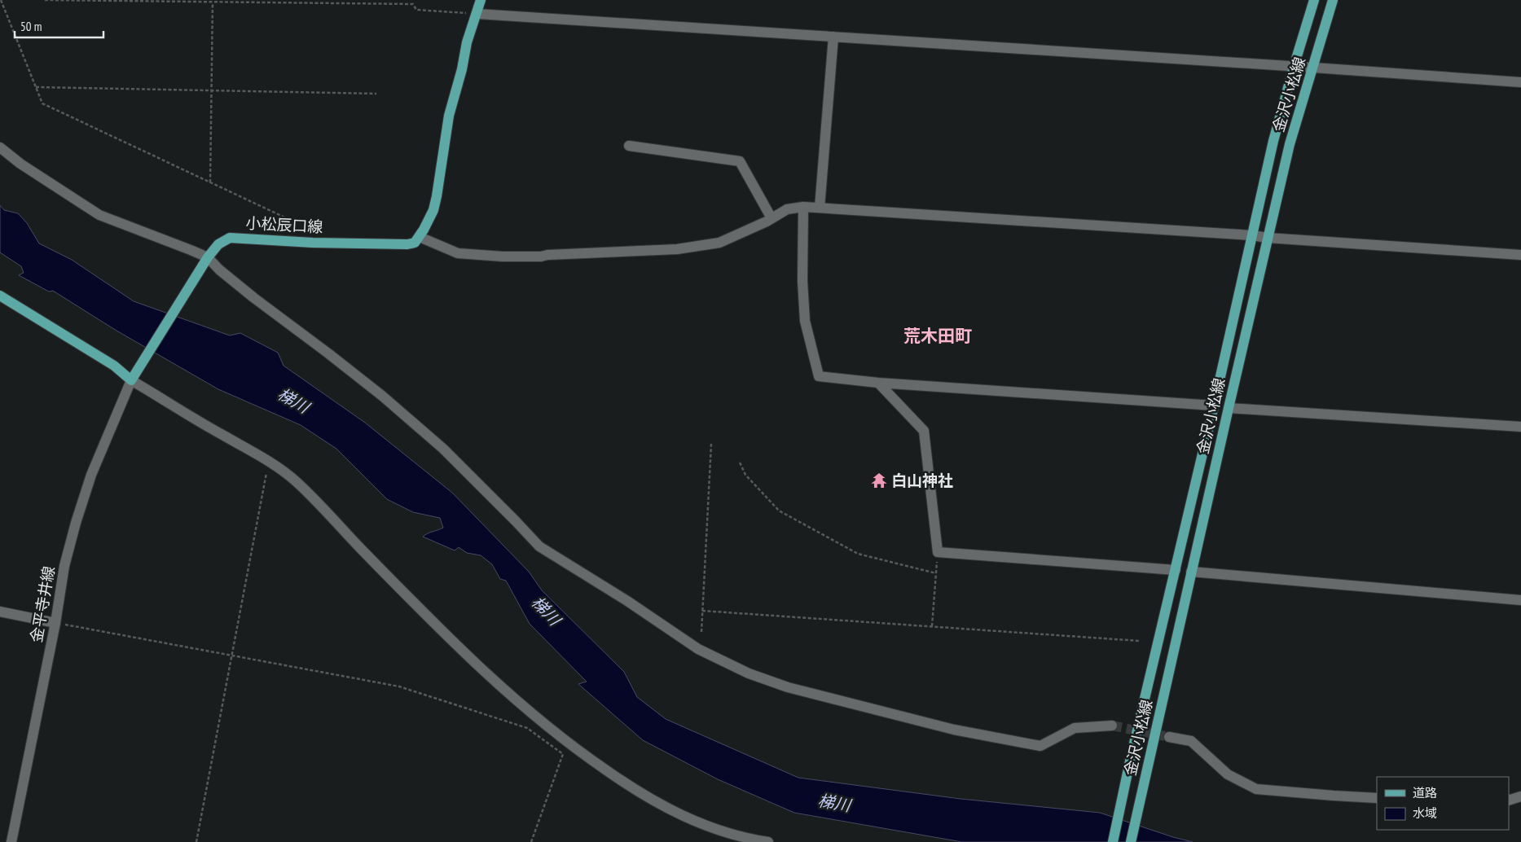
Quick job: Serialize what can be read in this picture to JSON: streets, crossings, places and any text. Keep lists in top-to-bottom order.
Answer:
{
  "streets": {
    "main road": ["金沢小松線", "小松辰口線"],
    "street": ["金平寺井線"]
  },
  "crossings": [
    ["小松辰口線", "金平寺井線"]
  ],
  "districts": ["荒木田町"],
  "water": ["梯川"],
  "places": {
    "temple": ["白山神社"]
  },
  "legend": ["道路", "水域"],
  "scale_bar": "50 m"
}
